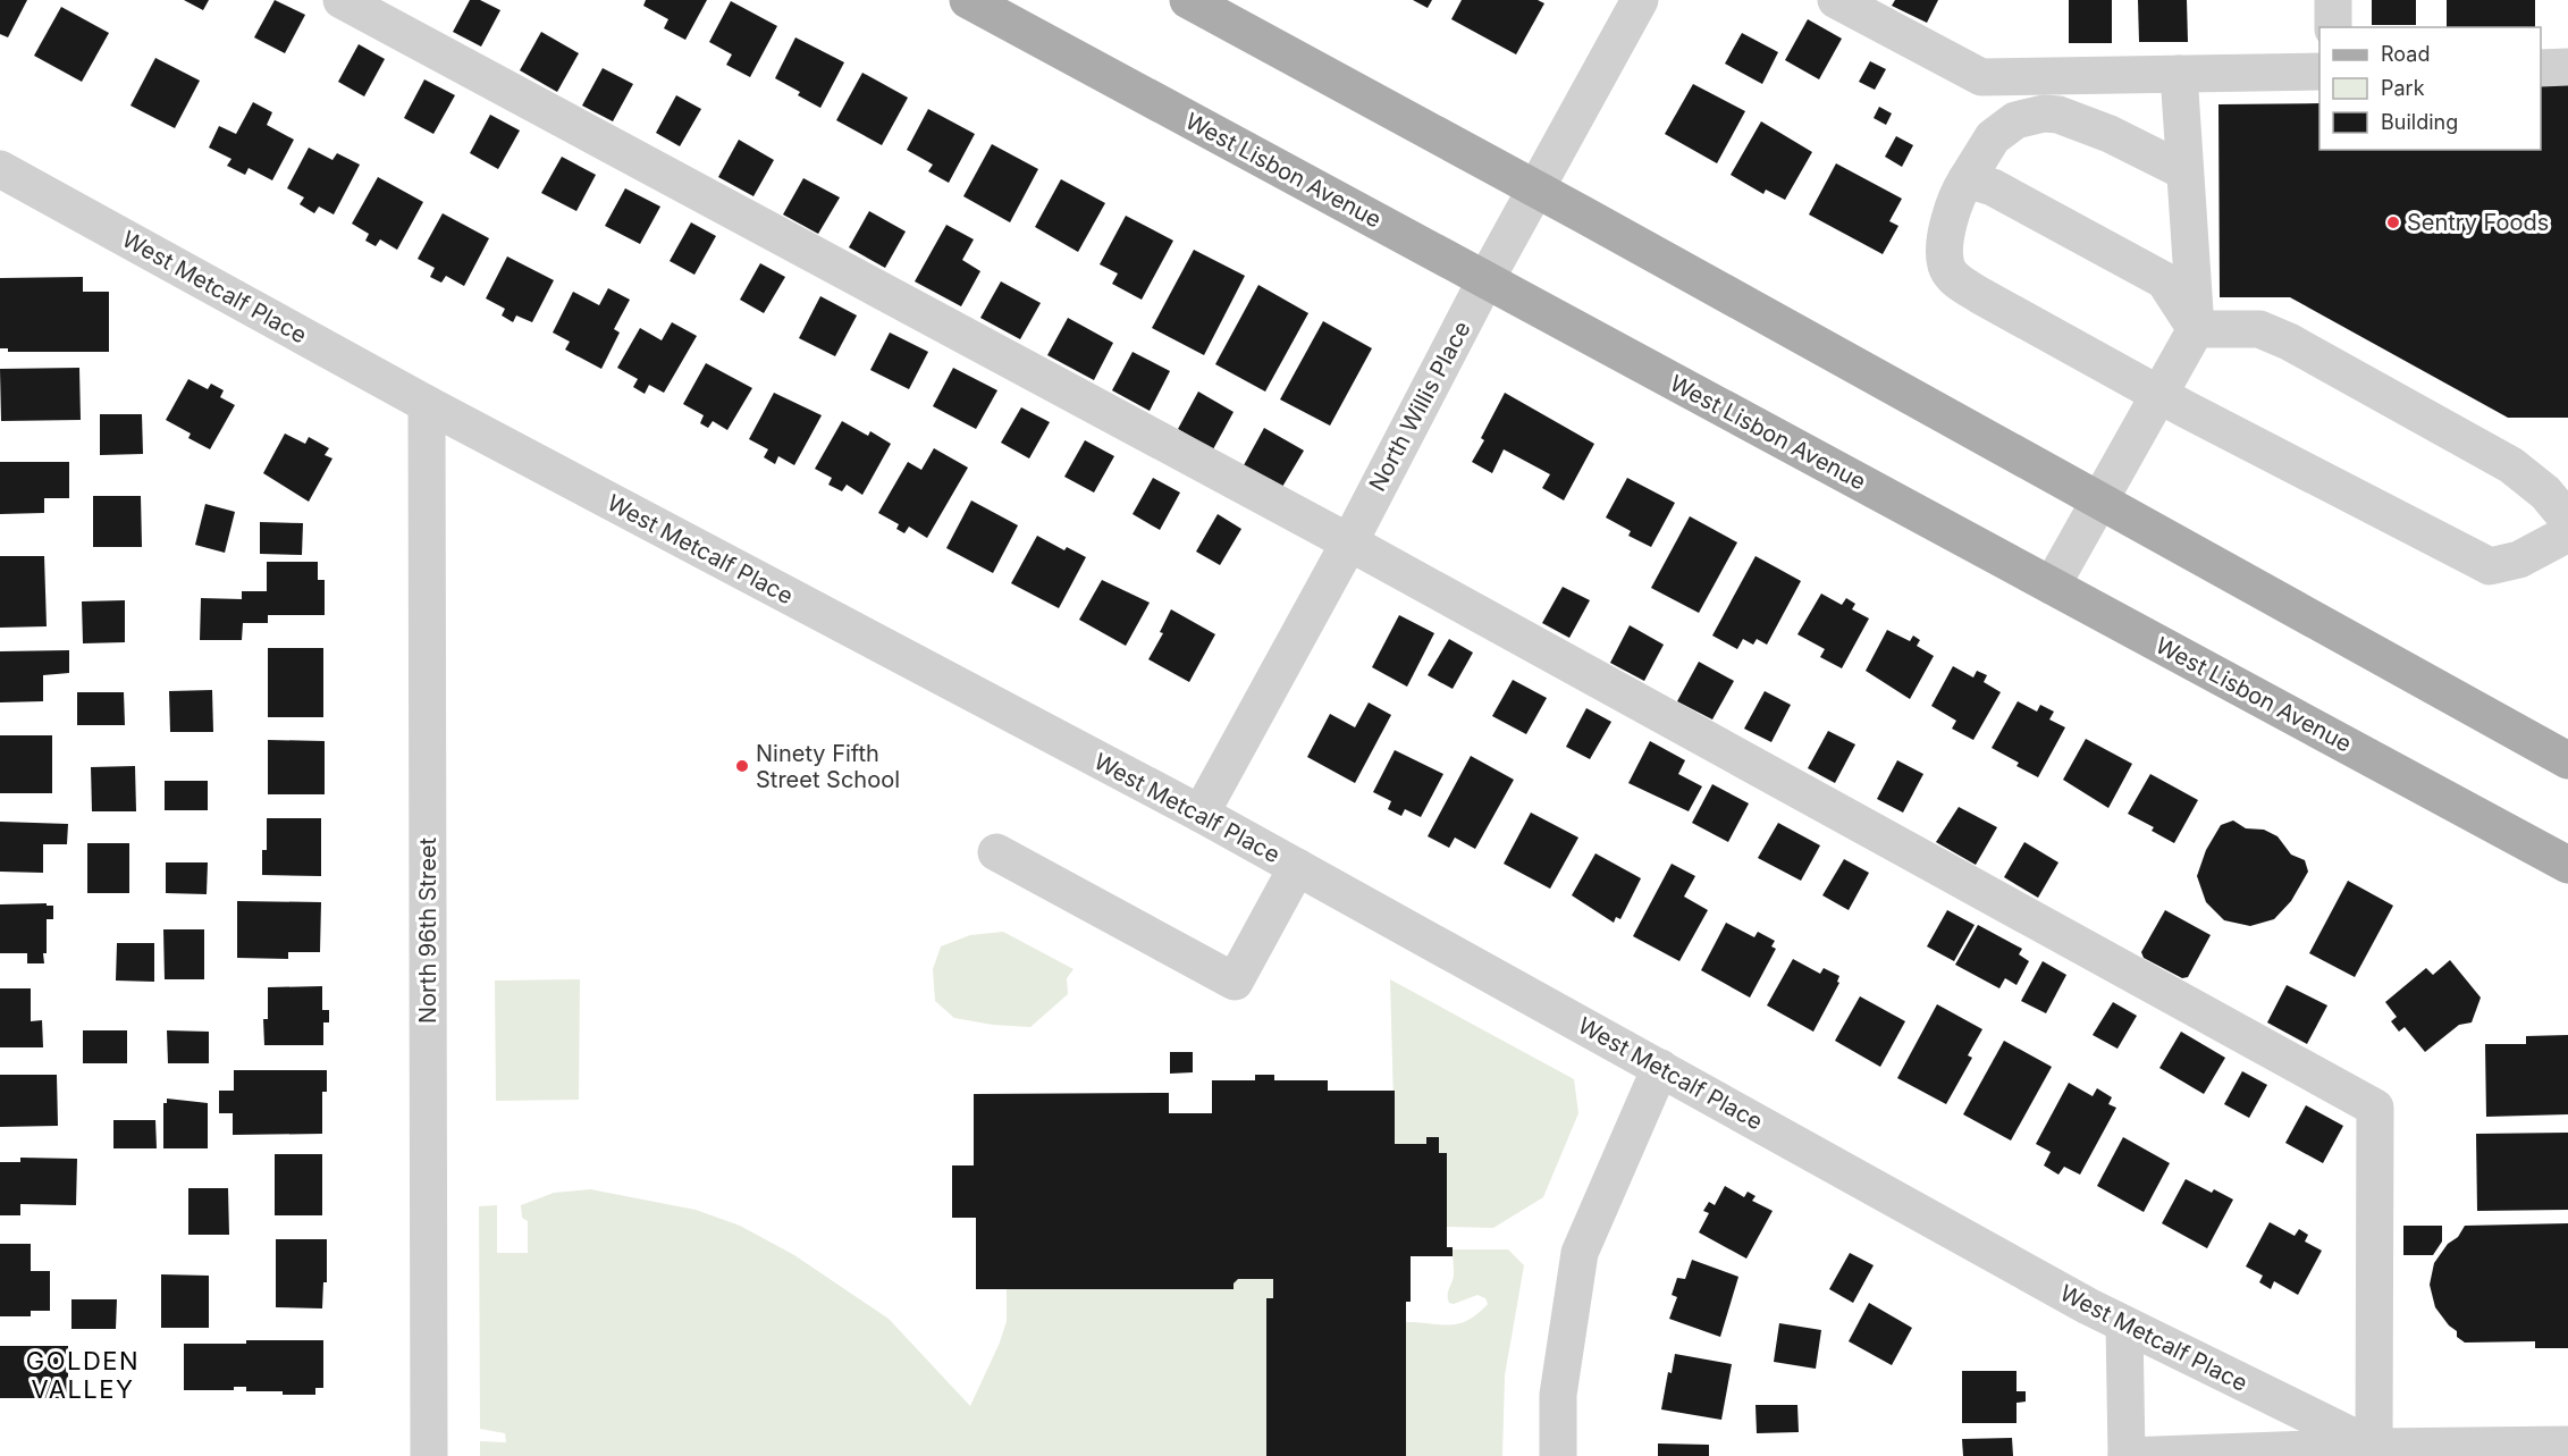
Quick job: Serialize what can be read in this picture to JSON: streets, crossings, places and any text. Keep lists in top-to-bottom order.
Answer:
{
  "streets": {
    "main road": ["West Lisbon Avenue"],
    "street": ["West Metcalf Place", "North Willis Place", "North 96th Street"]
  },
  "crossings": [
    ["West Lisbon Avenue", "North Willis Place"],
    ["West Metcalf Place", "North Willis Place"],
    ["West Metcalf Place", "North 96th Street"]
  ],
  "districts": ["GOLDEN VALLEY"],
  "places": ["Sentry Foods", "Ninety Fifth Street School"],
  "legend": ["Road", "Park", "Building"]
}
